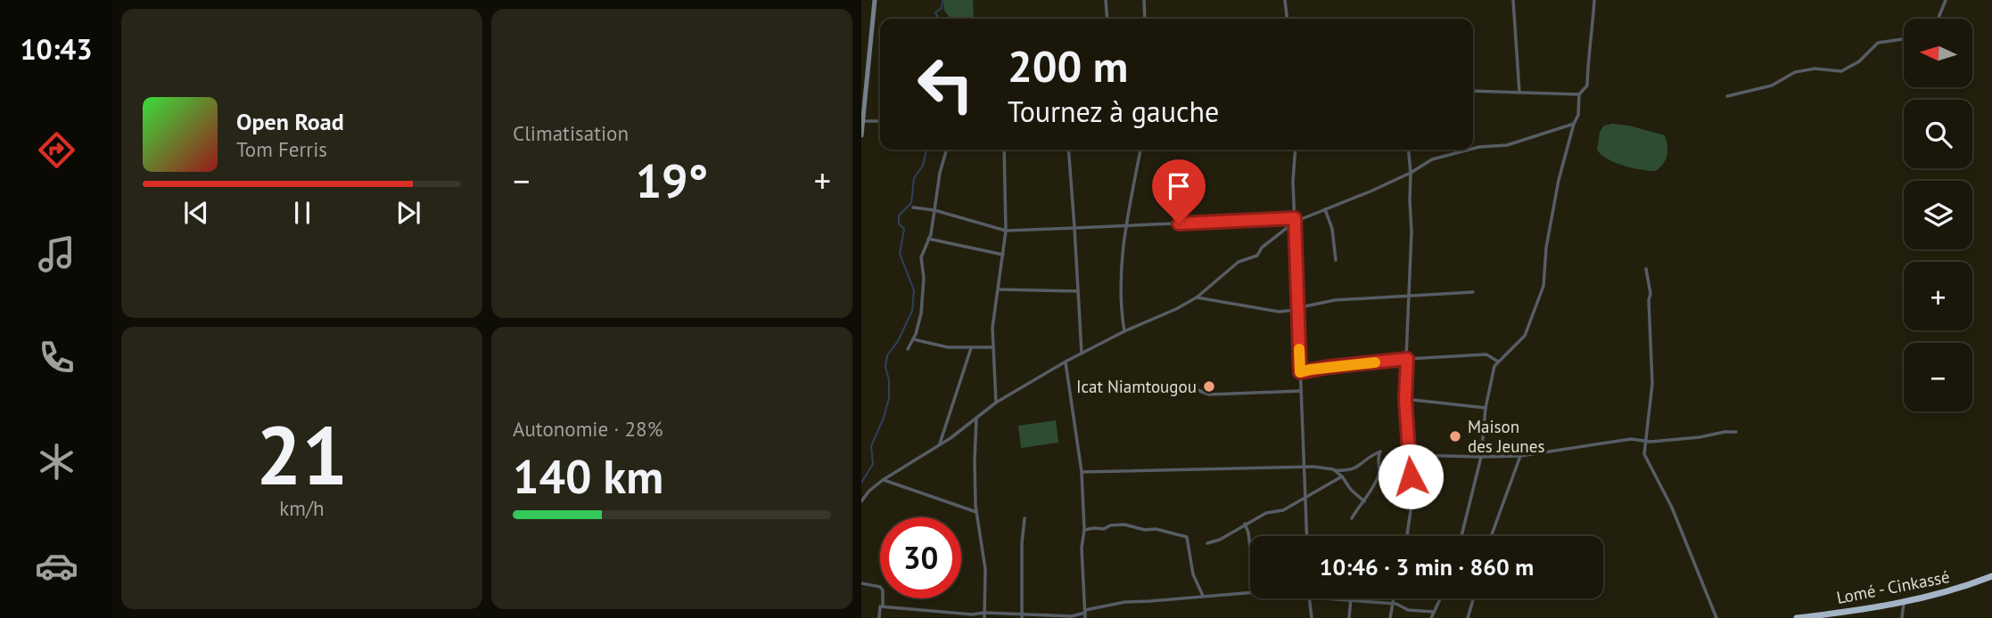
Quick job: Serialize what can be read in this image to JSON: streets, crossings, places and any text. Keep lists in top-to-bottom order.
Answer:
{
  "streets": {
    "highway": ["Lomé - Cinkassé"]
  },
  "places": ["Icat Niamtougou", "Maison des Jeunes"],
  "north": "left",
  "page": {
    "tabs": "10:43",
    "tile": [
      "Climatisation",
      ["21", "km/h"],
      ["Autonomie · 28%", "140 km"]
    ],
    "map_buttons": ["+", "−"],
    "turn": ["200 m", "Tournez à gauche"],
    "song": ["Open Road", "Tom Ferris"],
    "heat": ["−", "19°", "+"],
    "limit": "30",
    "trip": "10:46 · 3 min · 860 m"
  }
}
